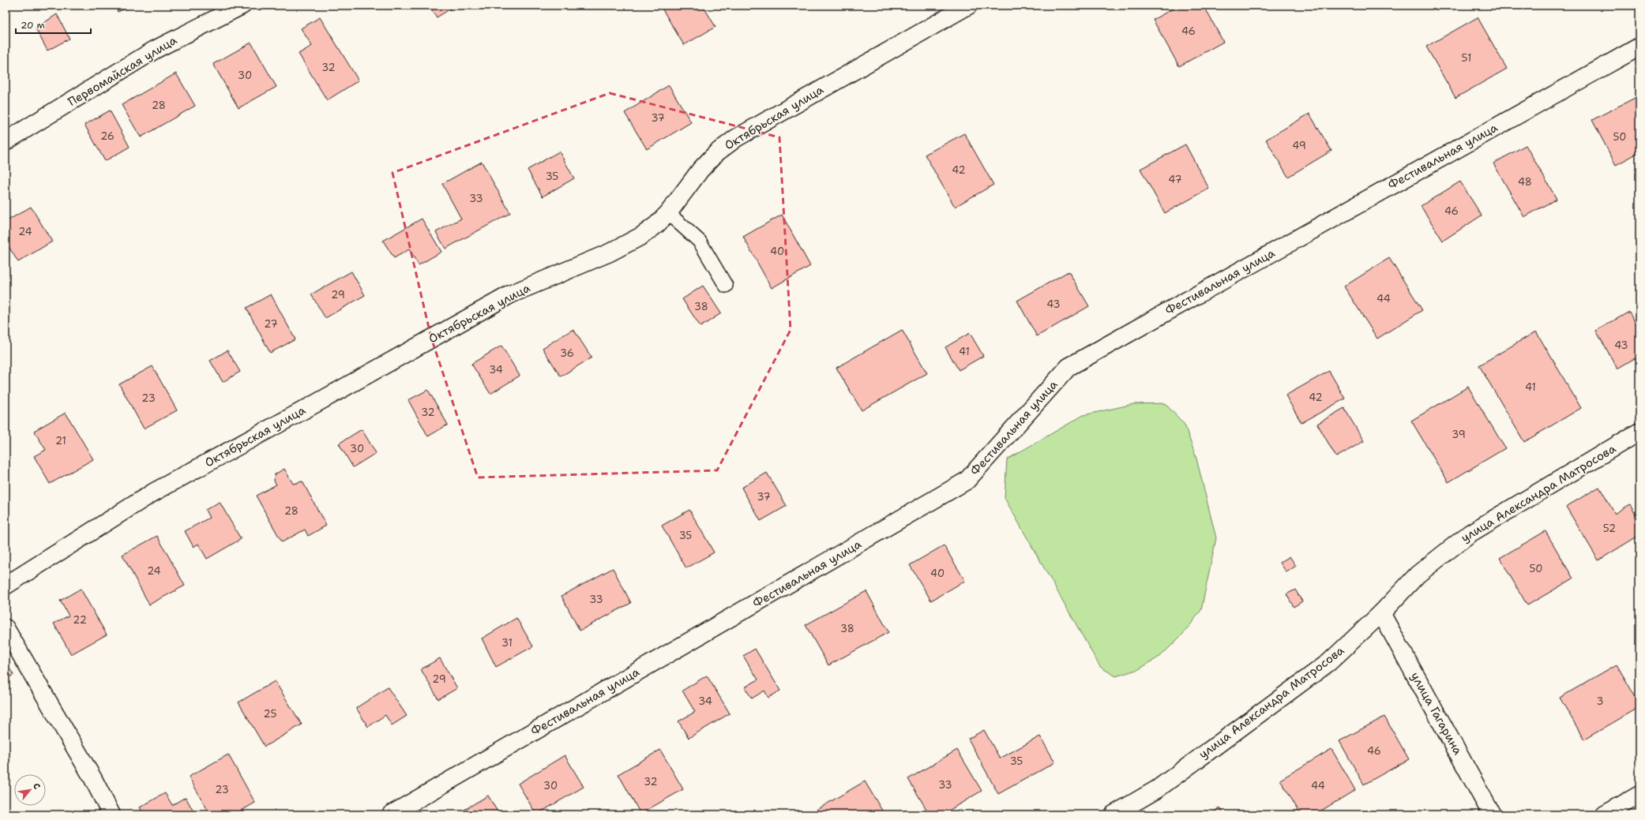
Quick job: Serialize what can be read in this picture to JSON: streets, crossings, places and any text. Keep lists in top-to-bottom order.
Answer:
{
  "streets": {
    "street": [
      "Первомайская улица",
      "Октябрьская улица",
      "Фестивальная улица",
      "улица Александра Матросова",
      "улица Гагарина"
    ]
  },
  "crossings": [
    ["улица Александра Матросова", "улица Гагарина"]
  ],
  "house_numbers": [
    "46",
    "51",
    "32",
    "30",
    "28",
    "37",
    "26",
    "50",
    "49",
    "42",
    "35",
    "47",
    "48",
    "33",
    "46",
    "24",
    "40",
    "29",
    "44",
    "43",
    "38",
    "27",
    "43",
    "41",
    "36",
    "34",
    "41",
    "42",
    "23",
    "32",
    "39",
    "21",
    "30",
    "37",
    "28",
    "52",
    "35",
    "50",
    "24",
    "40",
    "33",
    "22",
    "38",
    "31",
    "29",
    "34",
    "3",
    "25",
    "46",
    "35",
    "32",
    "33",
    "30",
    "44",
    "23"
  ],
  "scale_bar": "20 m",
  "north": "top right"
}
